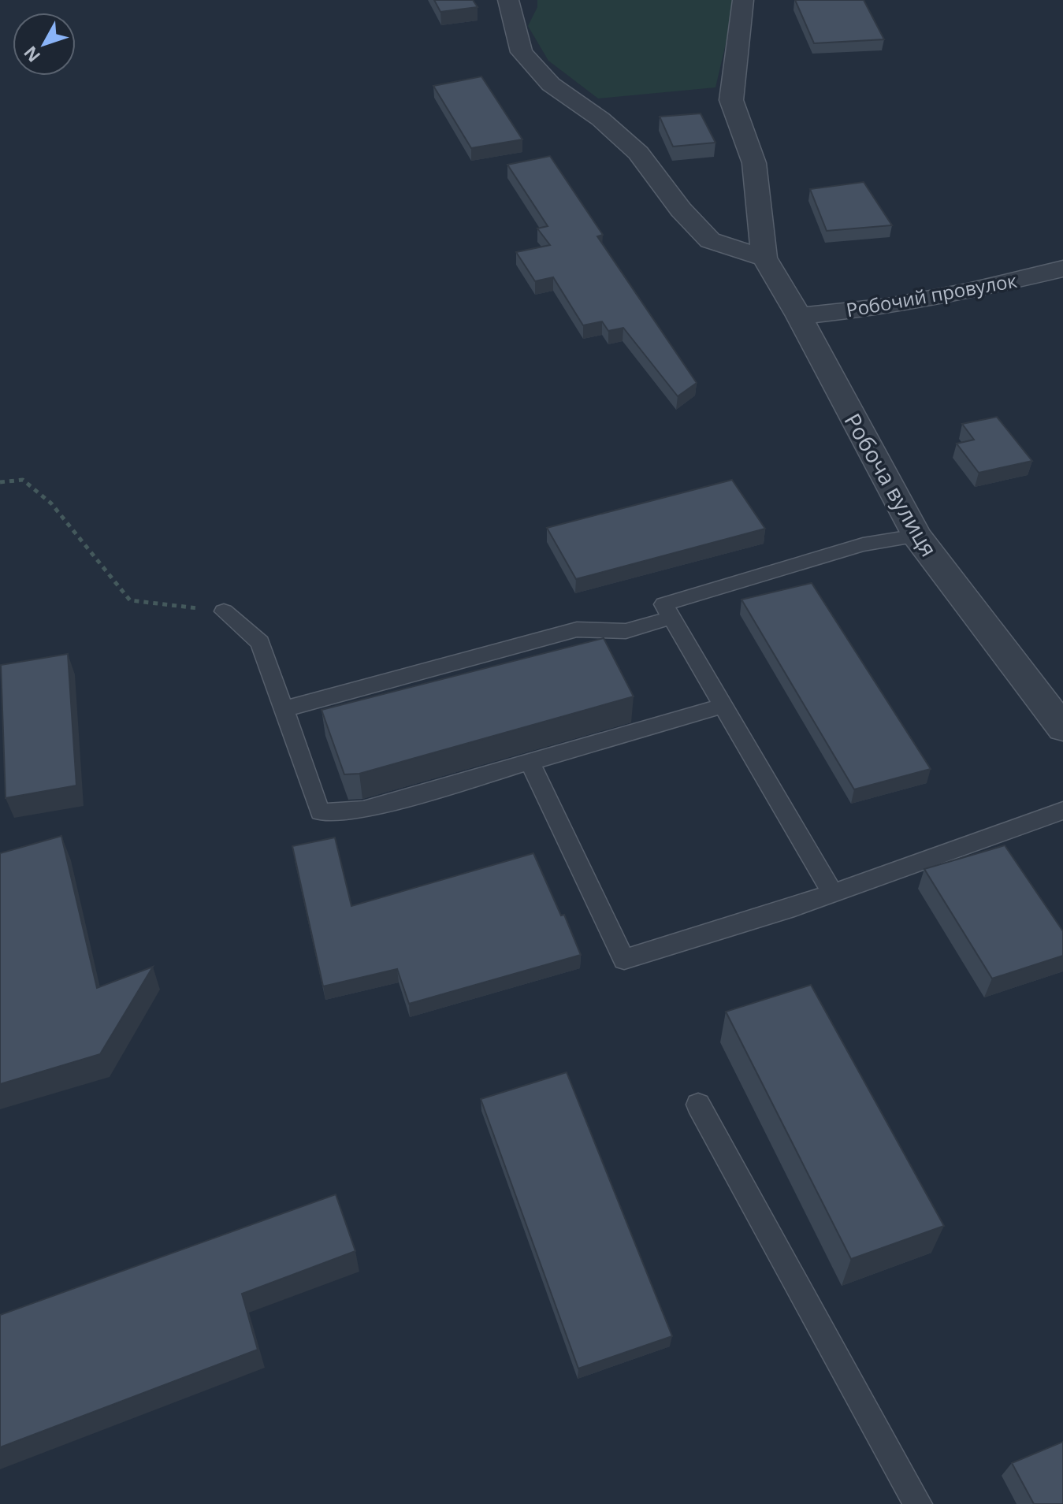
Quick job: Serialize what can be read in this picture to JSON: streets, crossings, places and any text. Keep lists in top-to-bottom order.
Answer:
{
  "streets": {
    "street": ["Робочий провулок", "Робоча вулиця"]
  },
  "crossings": [
    ["Робочий провулок", "Робоча вулиця"]
  ],
  "north": "bottom left"
}
